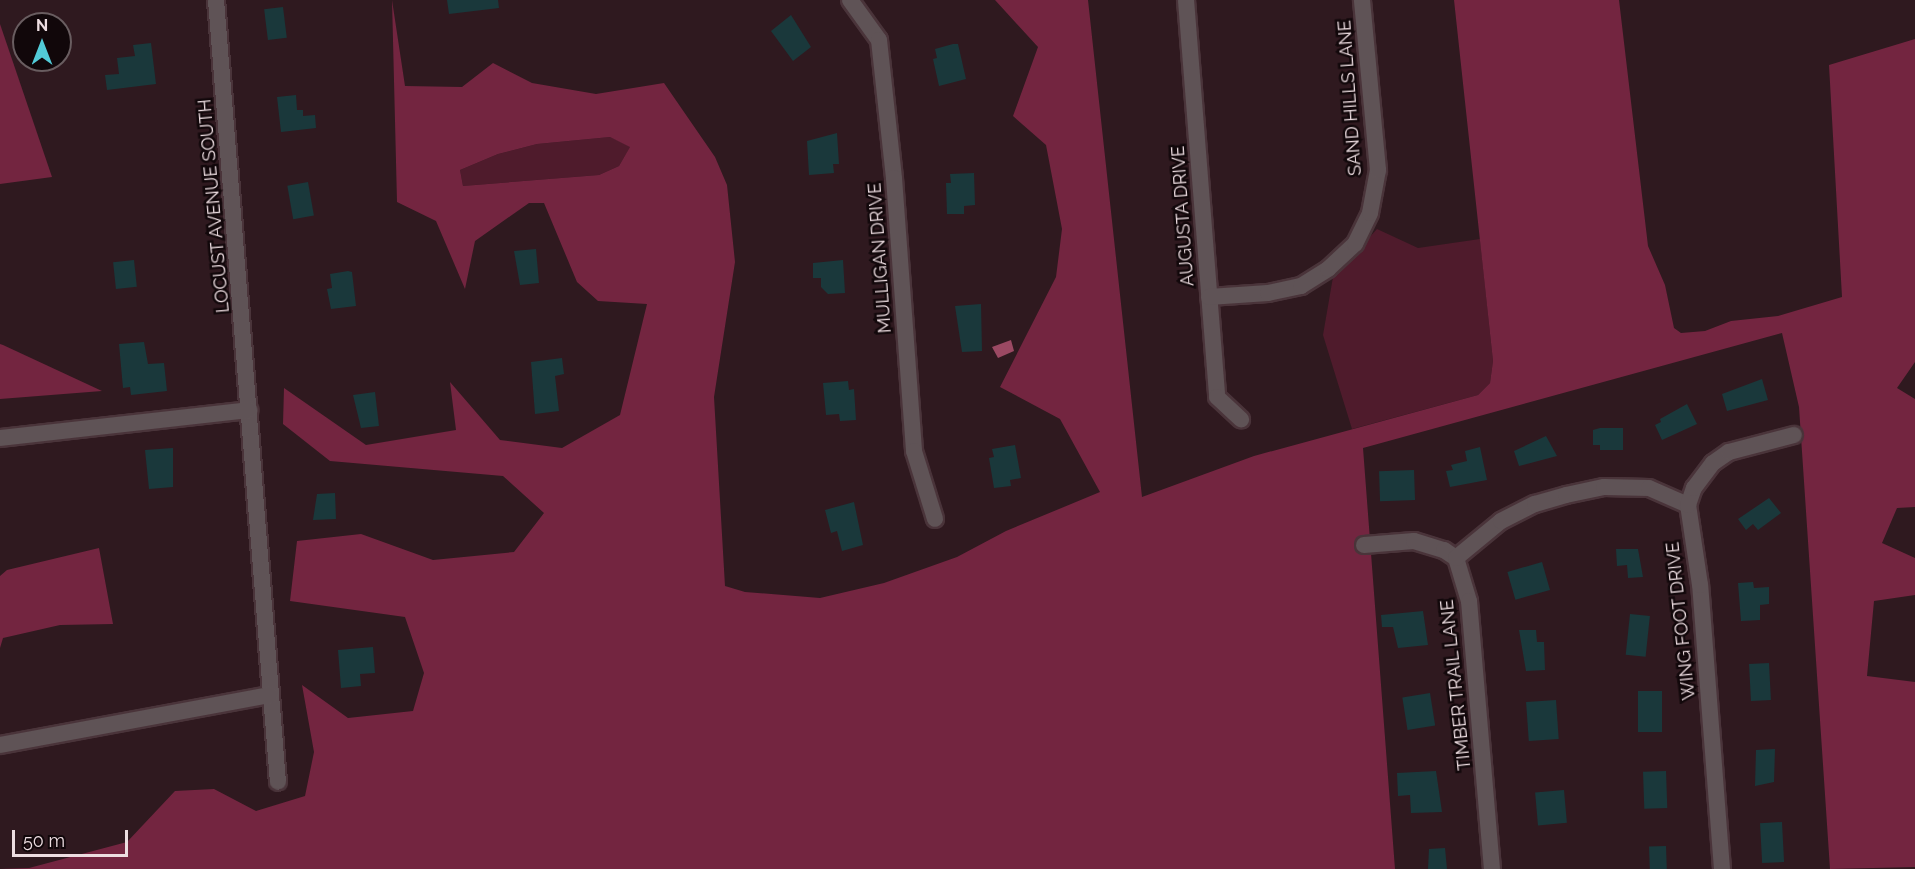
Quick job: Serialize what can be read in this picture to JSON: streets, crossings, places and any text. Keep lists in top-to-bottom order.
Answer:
{
  "streets": {
    "street": [
      "SAND HILLS LANE",
      "LOCUST AVENUE SOUTH",
      "AUGUSTA DRIVE",
      "MULLIGAN DRIVE",
      "WING FOOT DRIVE",
      "TIMBER TRAIL LANE"
    ]
  },
  "crossings": [
    ["SAND HILLS LANE", "AUGUSTA DRIVE"]
  ],
  "scale_bar": "50 m",
  "north": "top"
}
